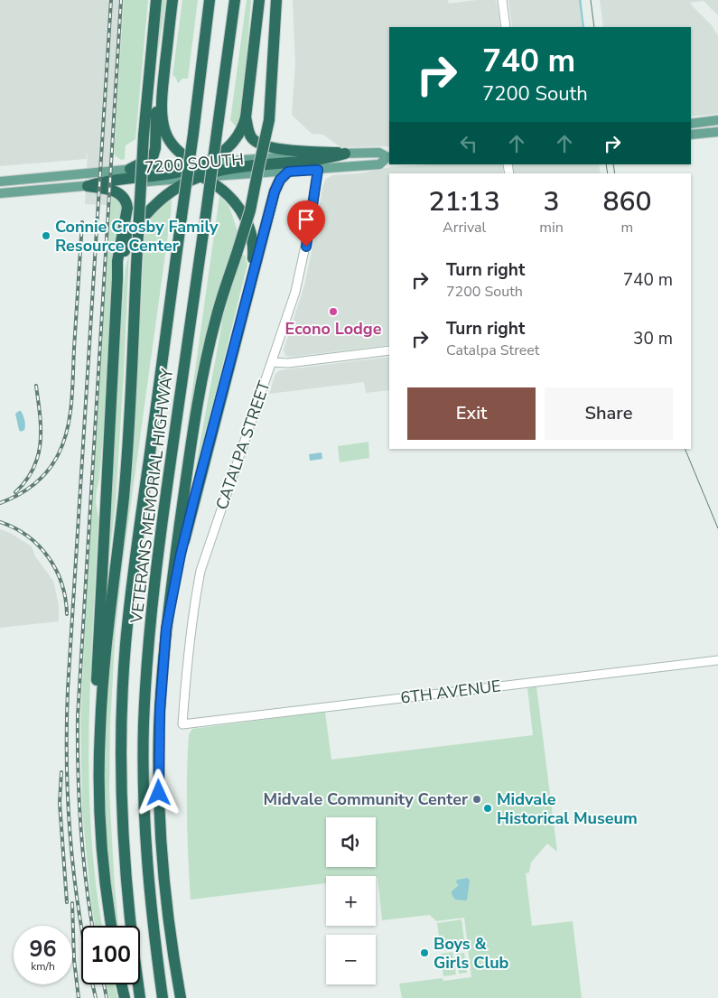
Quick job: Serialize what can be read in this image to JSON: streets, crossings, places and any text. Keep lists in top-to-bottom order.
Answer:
{
  "streets": {
    "highway": ["VETERANS MEMORIAL HIGHWAY"],
    "main road": ["7200 SOUTH"],
    "street": ["CATALPA STREET", "6TH AVENUE"]
  },
  "crossings": [
    ["7200 SOUTH", "CATALPA STREET"],
    ["CATALPA STREET", "6TH AVENUE"]
  ],
  "places": [
    "Connie Crosby Family Resource Center",
    "Econo Lodge",
    "Midvale Community Center",
    "Midvale Historical Museum",
    "Boys & Girls Club"
  ],
  "page": {
    "turn": ["740 m", "7200 South"],
    "eta": [
      "21:13",
      "Arrival",
      "3",
      "min",
      "860",
      "m"
    ],
    "list": [
      {
        "name": "Turn right",
        "note": "7200 South",
        "value": "740 m"
      },
      {
        "name": "Turn right",
        "note": "Catalpa Street",
        "value": "30 m"
      }
    ],
    "buttons": ["Exit", "Share"],
    "map_buttons": ["+", "−"],
    "speed": "96 km/h",
    "limit": "100"
  }
}
